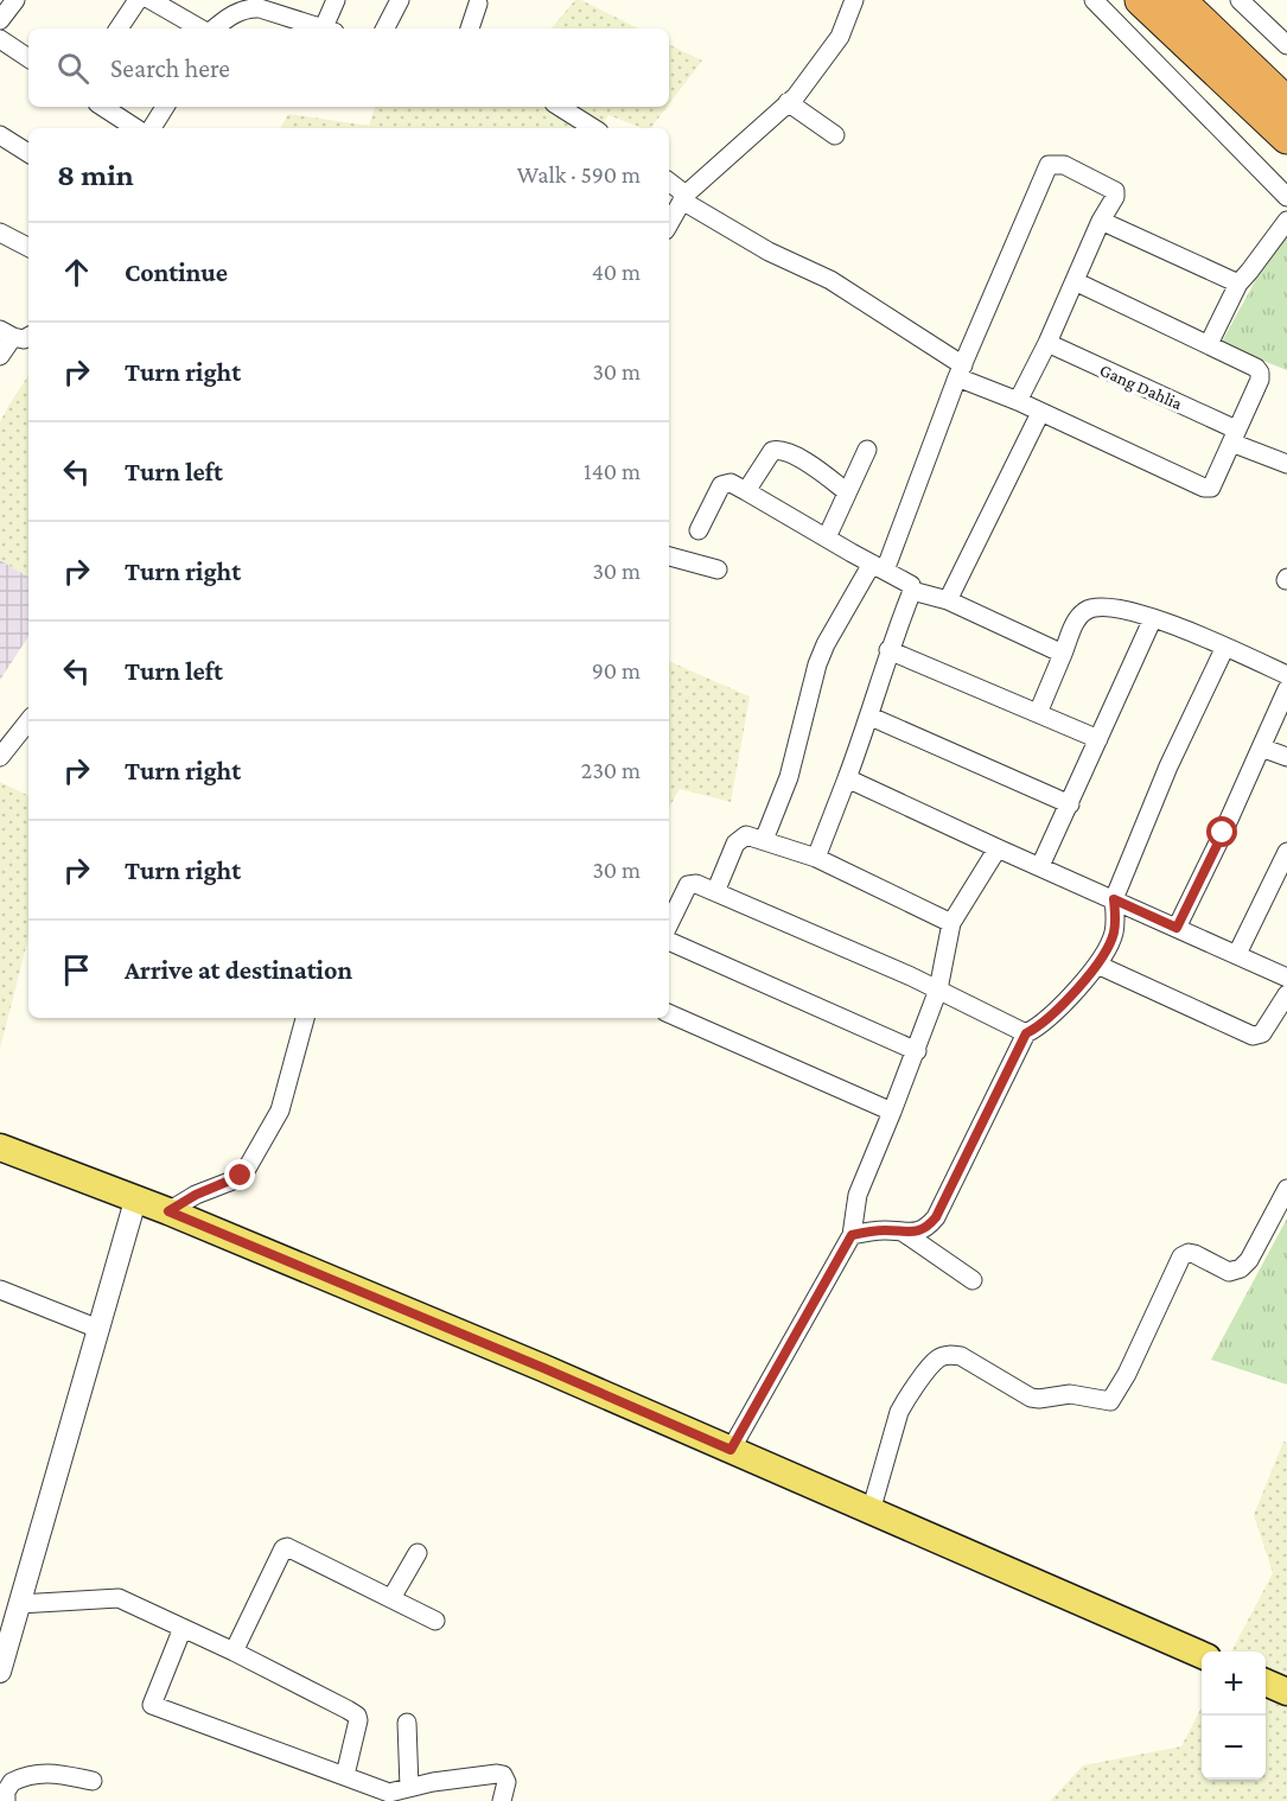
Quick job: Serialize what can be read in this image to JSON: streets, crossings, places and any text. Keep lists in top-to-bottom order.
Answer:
{
  "streets": {
    "street": ["Gang Dahlia"]
  },
  "page": {
    "search": "Search here",
    "heading": ["8 min", "Walk · 590 m"],
    "list": [
      ["Continue", "40 m"],
      ["Turn right", "30 m"],
      ["Turn left", "140 m"],
      ["Turn right", "30 m"],
      ["Turn left", "90 m"],
      ["Turn right", "230 m"],
      ["Turn right", "30 m"],
      "Arrive at destination"
    ],
    "map_buttons": ["+", "−"]
  }
}
